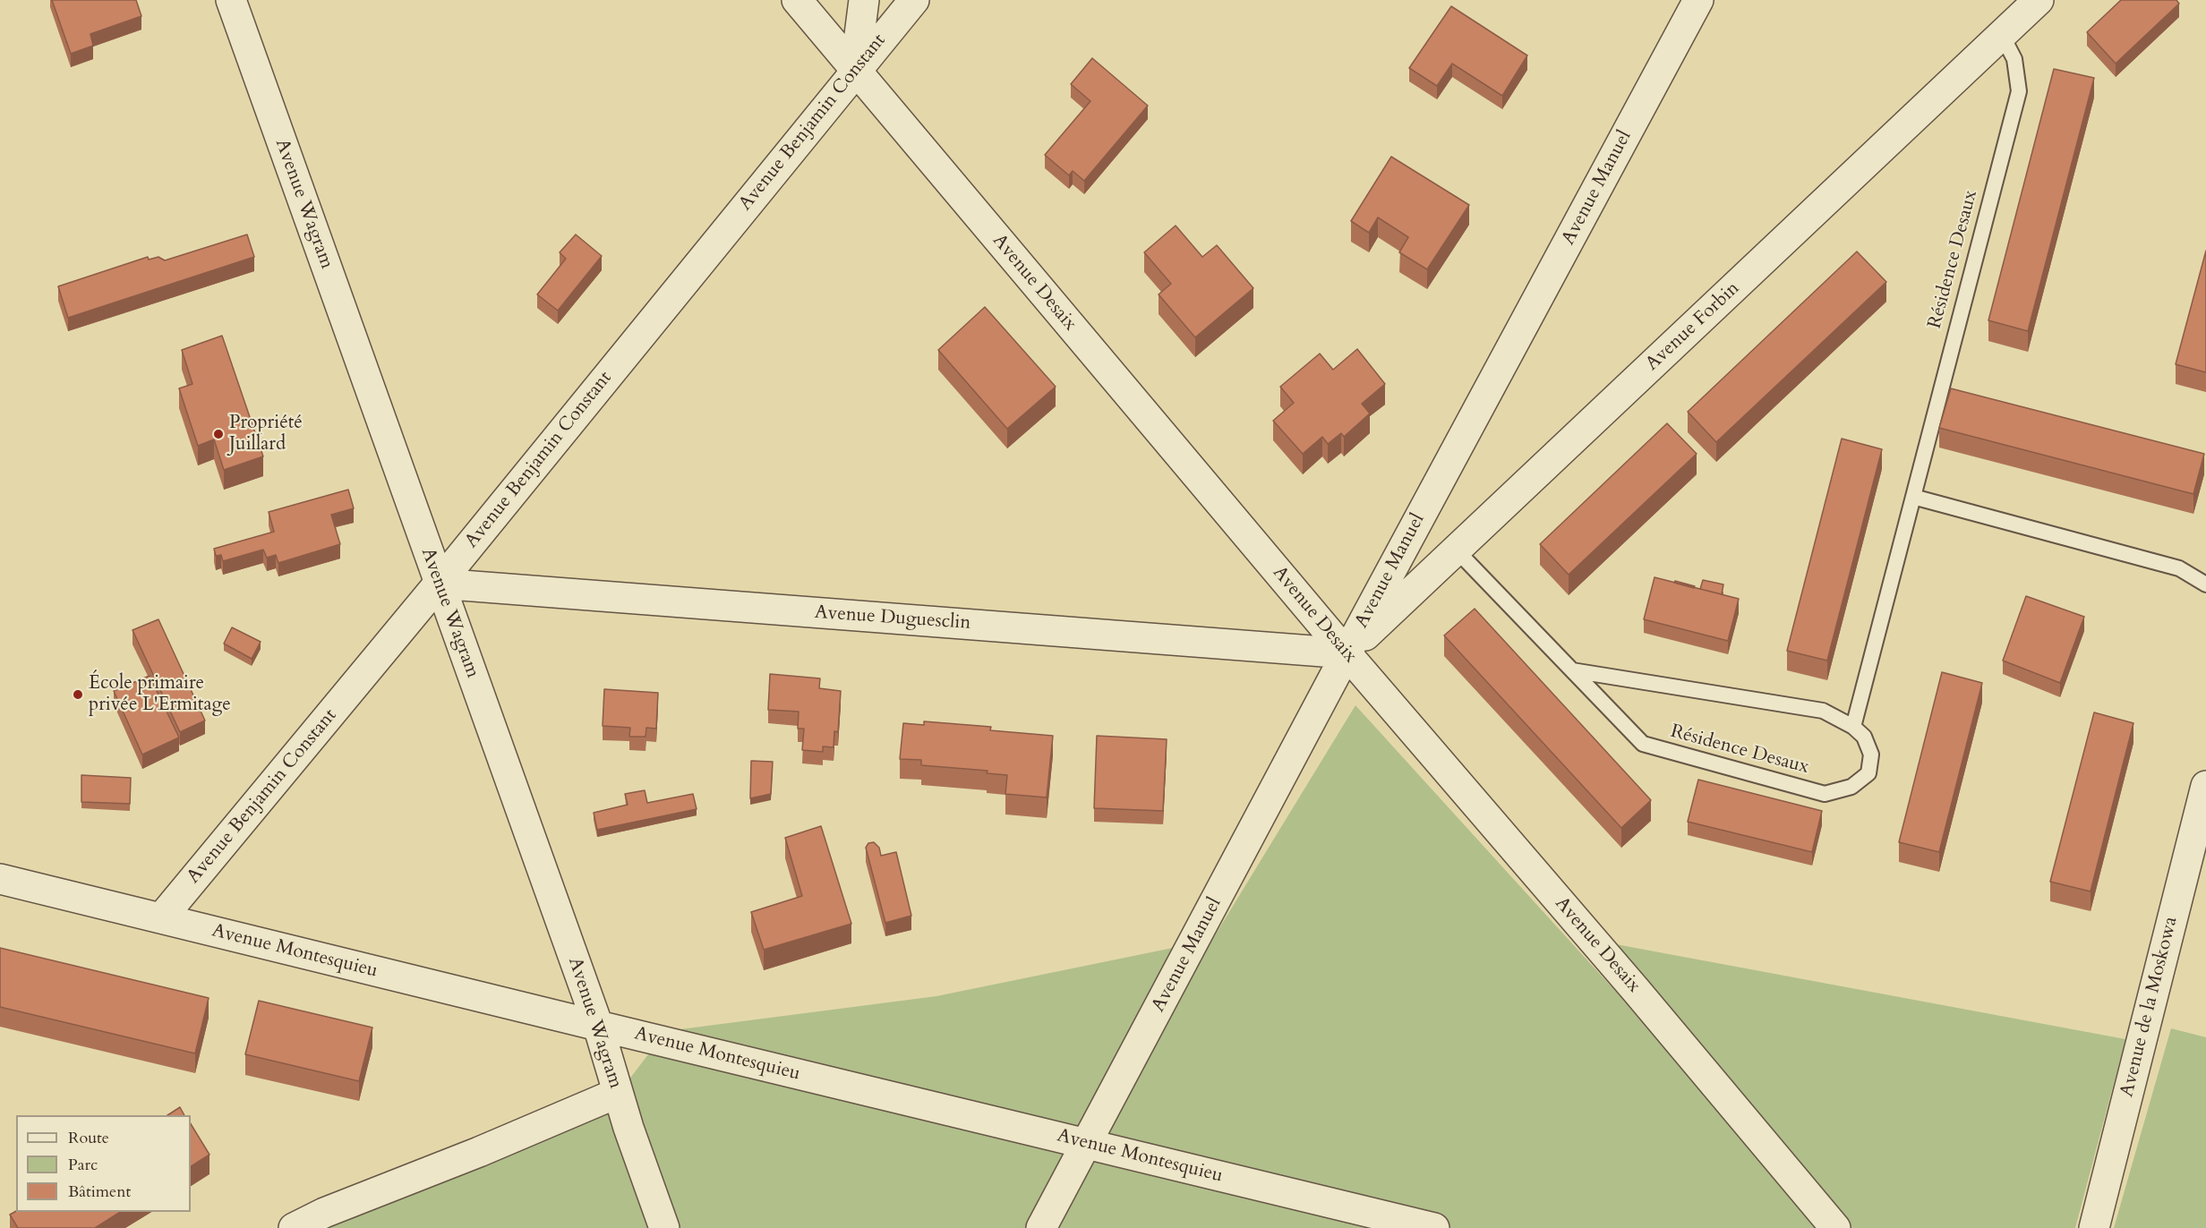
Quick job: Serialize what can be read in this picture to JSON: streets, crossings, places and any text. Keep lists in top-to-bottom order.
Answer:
{
  "streets": {
    "street": [
      "Avenue Benjamin Constant",
      "Avenue Manuel",
      "Avenue Wagram",
      "Avenue Desaix",
      "Avenue Forbin",
      "Avenue Duguesclin",
      "Avenue Montesquieu",
      "Avenue de la Moskowa"
    ],
    "lane": ["Résidence Desaux"]
  },
  "crossings": [
    ["Avenue Benjamin Constant", "Avenue Wagram"],
    ["Avenue Benjamin Constant", "Avenue Desaix"],
    ["Avenue Benjamin Constant", "Avenue Duguesclin"],
    ["Avenue Benjamin Constant", "Avenue Montesquieu"],
    ["Avenue Manuel", "Avenue Desaix"],
    ["Avenue Manuel", "Avenue Forbin"],
    ["Avenue Manuel", "Avenue Duguesclin"],
    ["Avenue Manuel", "Avenue Montesquieu"],
    ["Avenue Wagram", "Avenue Duguesclin"],
    ["Avenue Wagram", "Avenue Montesquieu"],
    ["Résidence Desaux", "Avenue Forbin"],
    ["Avenue Desaix", "Avenue Forbin"],
    ["Avenue Desaix", "Avenue Duguesclin"],
    ["Avenue Forbin", "Avenue Duguesclin"]
  ],
  "places": ["Propriété Juillard", "École primaire privée L'Ermitage"],
  "legend": ["Route", "Parc", "Bâtiment"]
}
